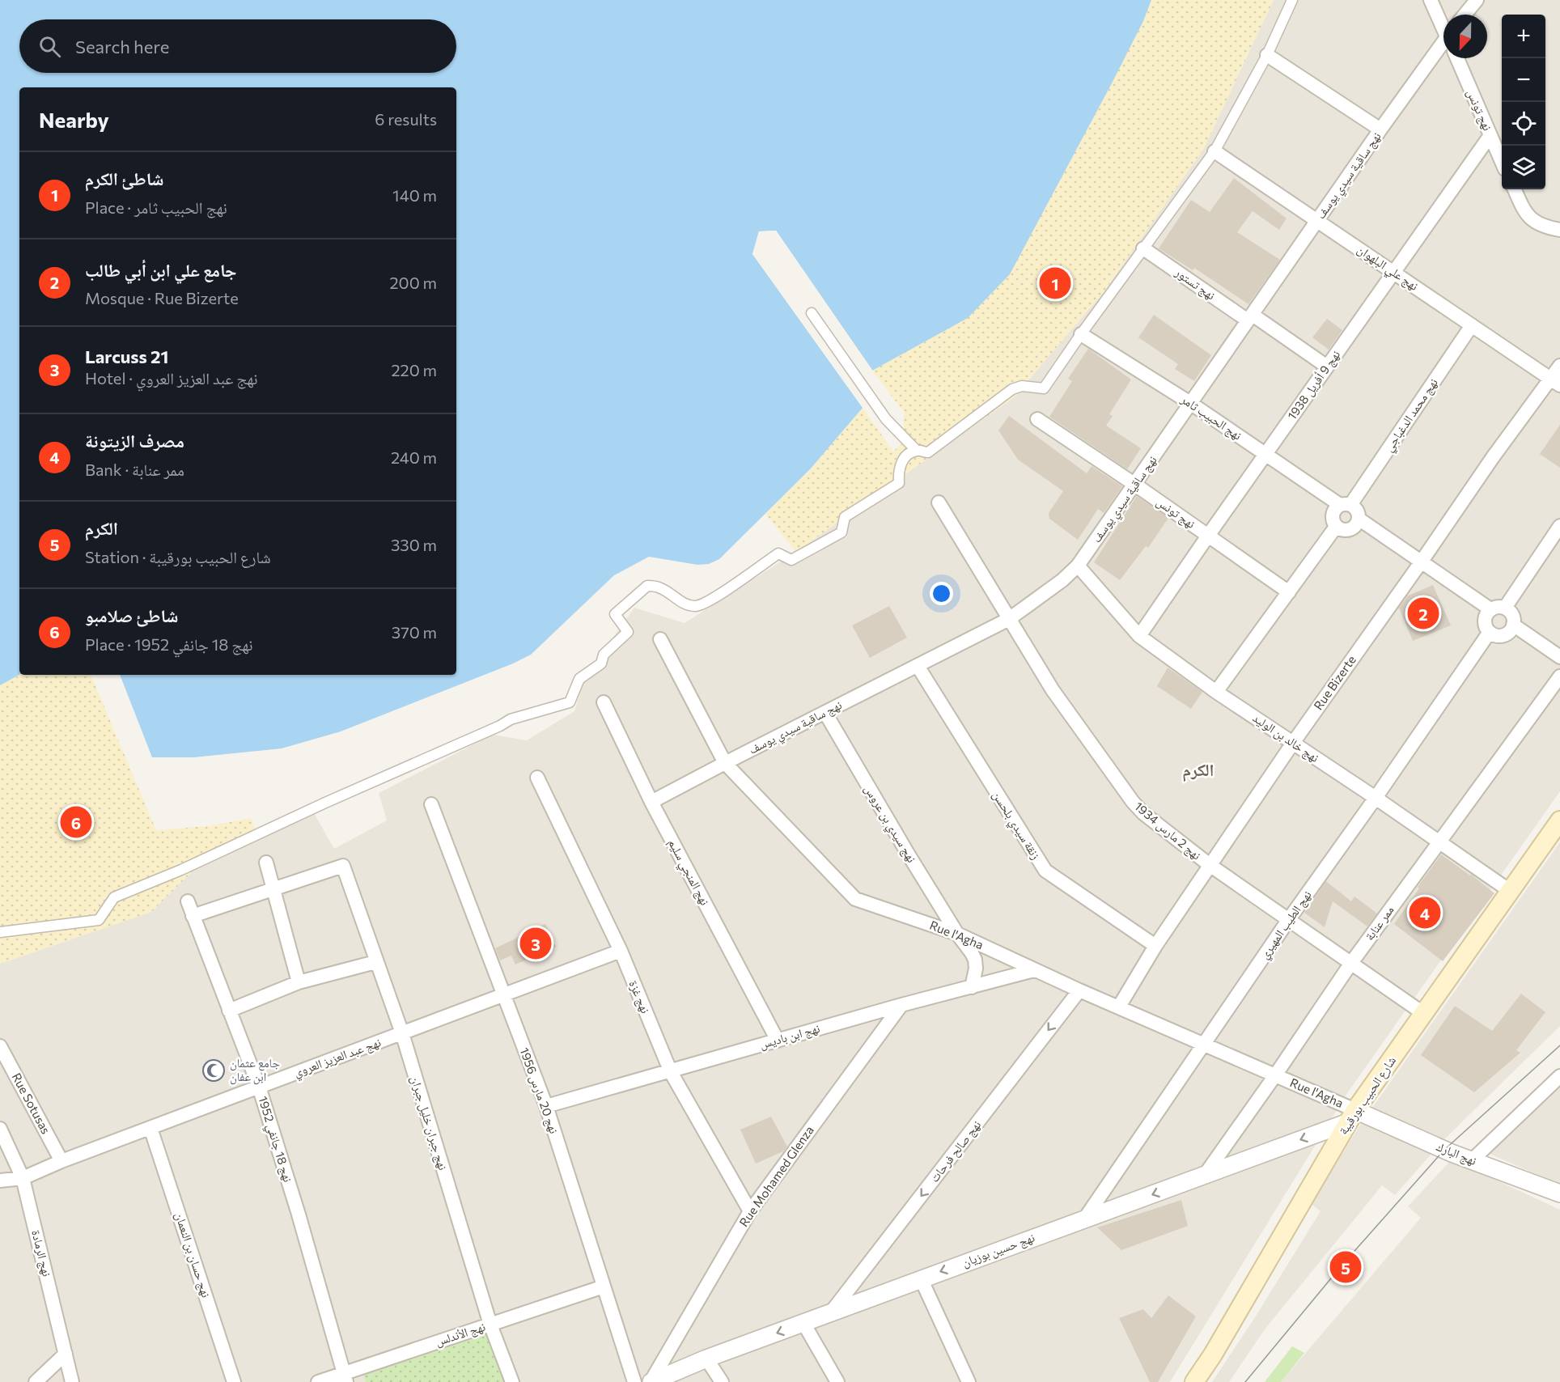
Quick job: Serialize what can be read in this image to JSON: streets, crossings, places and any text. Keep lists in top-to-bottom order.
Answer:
{
  "streets": {
    "main road": ["شارع الحبيب بورقيبة"],
    "street": [
      "نهج تونس",
      "نهج ساقية سيدي يوسف",
      "نهج علي البلهوان",
      "نهج تستور",
      "نهج 9 أفريل 1938",
      "نهج محمد الدغباجي",
      "نهج الحبيب ثامر",
      "Rue Bizerte",
      "نهج خالد بن الوليد",
      "نهج سيدي بن عروس",
      "زنقة سيدي بلحسن",
      "نهج 2 مارس 1934",
      "نهج المنجي سليم",
      "ممر عنابة",
      "نهج الطيب المهيري",
      "Rue l'Agha",
      "نهج غزة",
      "نهج ابن باديس",
      "نهج عبد العزيز العروي",
      "نهج 20 مارس 1956",
      "Rue Sotusas",
      "نهج جبران خليل جبران",
      "نهج 18 جانفي 1952",
      "نهج صالح فرحات",
      "نهج البارك",
      "Rue Mohamed Glenza",
      "نهج حسين بوزيان",
      "نهج الرمادة",
      "نهج حسان بن النعمان",
      "نهج الأندلس"
    ]
  },
  "crossings": [
    ["نهج تونس", "نهج ساقية سيدي يوسف"],
    ["نهج تونس", "نهج 9 أفريل 1938"],
    ["نهج ساقية سيدي يوسف", "نهج علي البلهوان"],
    ["نهج ساقية سيدي يوسف", "نهج تستور"],
    ["نهج ساقية سيدي يوسف", "نهج الحبيب ثامر"],
    ["نهج ساقية سيدي يوسف", "نهج خالد بن الوليد"],
    ["نهج ساقية سيدي يوسف", "نهج سيدي بن عروس"],
    ["نهج ساقية سيدي يوسف", "زنقة سيدي بلحسن"],
    ["نهج ساقية سيدي يوسف", "نهج 2 مارس 1934"],
    ["نهج ساقية سيدي يوسف", "نهج المنجي سليم"],
    ["نهج ساقية سيدي يوسف", "Rue l'Agha"],
    ["نهج علي البلهوان", "نهج 9 أفريل 1938"],
    ["نهج علي البلهوان", "نهج محمد الدغباجي"],
    ["نهج علي البلهوان", "Rue Bizerte"],
    ["نهج تستور", "نهج 9 أفريل 1938"],
    ["نهج 9 أفريل 1938", "نهج الحبيب ثامر"],
    ["نهج 9 أفريل 1938", "نهج خالد بن الوليد"],
    ["نهج محمد الدغباجي", "نهج الحبيب ثامر"],
    ["Rue Bizerte", "نهج خالد بن الوليد"],
    ["Rue Bizerte", "زنقة سيدي بلحسن"],
    ["Rue Bizerte", "نهج 2 مارس 1934"],
    ["Rue Bizerte", "Rue l'Agha"],
    ["نهج خالد بن الوليد", "ممر عنابة"],
    ["نهج خالد بن الوليد", "نهج الطيب المهيري"],
    ["نهج خالد بن الوليد", "شارع الحبيب بورقيبة"],
    ["نهج سيدي بن عروس", "Rue l'Agha"],
    ["نهج سيدي بن عروس", "نهج ابن باديس"],
    ["نهج 2 مارس 1934", "ممر عنابة"],
    ["نهج 2 مارس 1934", "نهج الطيب المهيري"],
    ["نهج 2 مارس 1934", "شارع الحبيب بورقيبة"],
    ["نهج المنجي سليم", "نهج ابن باديس"],
    ["ممر عنابة", "Rue l'Agha"],
    ["ممر عنابة", "نهج حسين بوزيان"],
    ["نهج الطيب المهيري", "Rue l'Agha"],
    ["نهج الطيب المهيري", "نهج حسين بوزيان"],
    ["Rue l'Agha", "نهج ابن باديس"],
    ["Rue l'Agha", "شارع الحبيب بورقيبة"],
    ["Rue l'Agha", "نهج صالح فرحات"],
    ["Rue l'Agha", "نهج البارك"],
    ["Rue l'Agha", "نهج حسين بوزيان"],
    ["نهج غزة", "نهج ابن باديس"],
    ["نهج غزة", "نهج عبد العزيز العروي"],
    ["نهج غزة", "Rue Mohamed Glenza"],
    ["نهج ابن باديس", "نهج 20 مارس 1956"],
    ["نهج ابن باديس", "Rue Mohamed Glenza"],
    ["نهج عبد العزيز العروي", "نهج 20 مارس 1956"],
    ["نهج عبد العزيز العروي", "Rue Sotusas"],
    ["نهج عبد العزيز العروي", "نهج جبران خليل جبران"],
    ["نهج عبد العزيز العروي", "نهج 18 جانفي 1952"],
    ["نهج عبد العزيز العروي", "نهج الرمادة"],
    ["نهج عبد العزيز العروي", "نهج حسان بن النعمان"],
    ["نهج 20 مارس 1956", "نهج الأندلس"],
    ["شارع الحبيب بورقيبة", "نهج البارك"],
    ["شارع الحبيب بورقيبة", "نهج حسين بوزيان"],
    ["نهج جبران خليل جبران", "نهج الأندلس"],
    ["نهج 18 جانفي 1952", "نهج الأندلس"],
    ["نهج صالح فرحات", "نهج حسين بوزيان"],
    ["نهج البارك", "نهج حسين بوزيان"],
    ["Rue Mohamed Glenza", "نهج حسين بوزيان"]
  ],
  "one_way": ["نهج صالح فرحات", "نهج حسين بوزيان"],
  "districts": ["الكرم"],
  "places": {
    "mosque": ["جامع عثمان ابن عفان"]
  },
  "north": "bottom",
  "page": {
    "map_buttons": ["+", "−"],
    "search": "Search here",
    "heading": ["Nearby", "6 results"],
    "list": [
      {
        "mark": "1",
        "name": "شاطئ الکرم",
        "note": "Place · نهج الحبيب ثامر",
        "value": "140 m"
      },
      {
        "mark": "2",
        "name": "جامع علي ابن أبي طالب",
        "note": "Mosque · Rue Bizerte",
        "value": "200 m"
      },
      {
        "mark": "3",
        "name": "Larcuss 21",
        "note": "Hotel · نهج عبد العزيز العروي",
        "value": "220 m"
      },
      {
        "mark": "4",
        "name": "مصرف الزيتونة",
        "note": "Bank · ممر عنابة",
        "value": "240 m"
      },
      {
        "mark": "5",
        "name": "الكرم",
        "note": "Station · شارع الحبيب بورقيبة",
        "value": "330 m"
      },
      {
        "mark": "6",
        "name": "شاطئ صلامبو",
        "note": "Place · نهج 18 جانفي 1952",
        "value": "370 m"
      }
    ],
    "pins": [
      "1",
      "2",
      "6",
      "4",
      "3",
      "5"
    ]
  }
}
